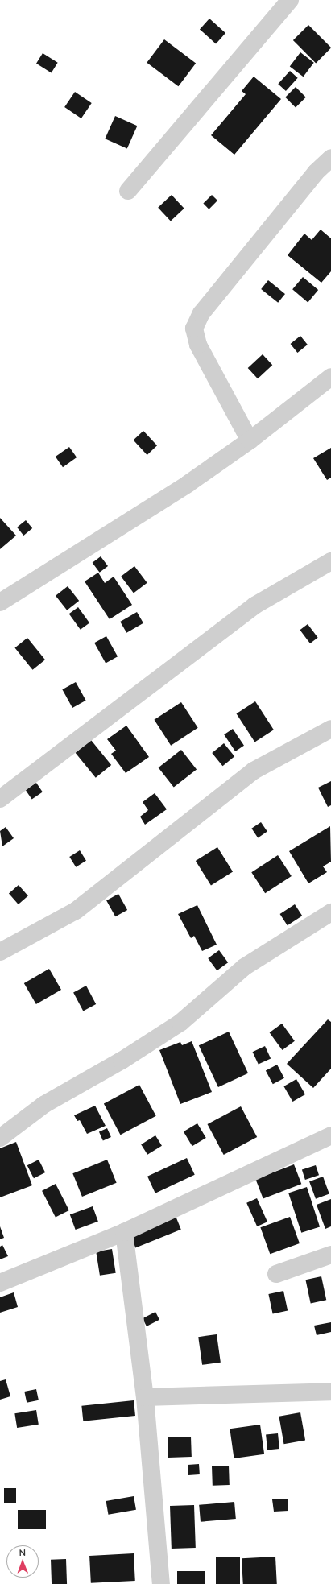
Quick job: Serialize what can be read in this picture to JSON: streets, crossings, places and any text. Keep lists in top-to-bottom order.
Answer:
{
  "north": "top"
}
